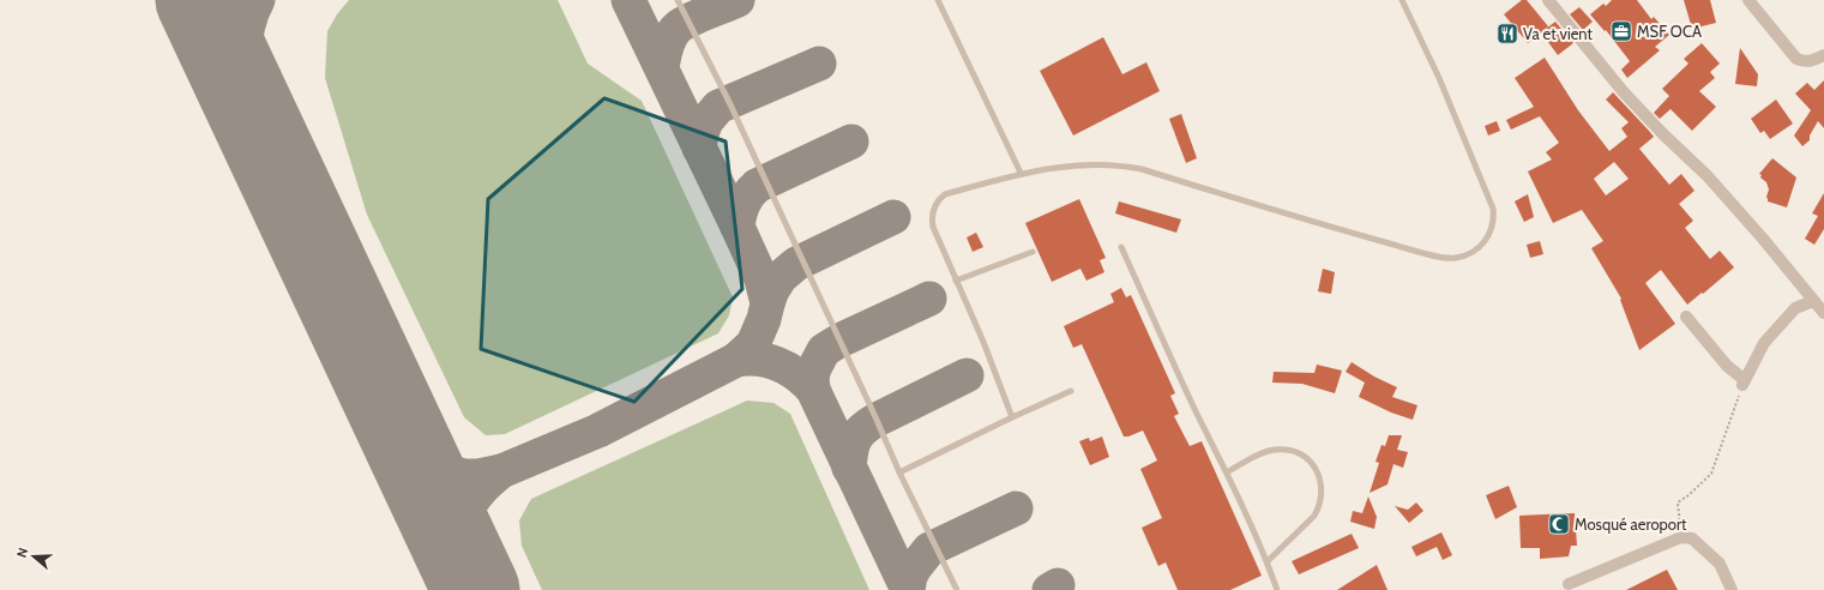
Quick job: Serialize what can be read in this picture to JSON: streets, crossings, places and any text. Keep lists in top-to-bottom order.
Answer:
{
  "places": {
    "office": ["MSF OCA"],
    "restaurant": ["Va et vient"],
    "mosque": ["Mosqué aeroport"]
  },
  "north": "left"
}
